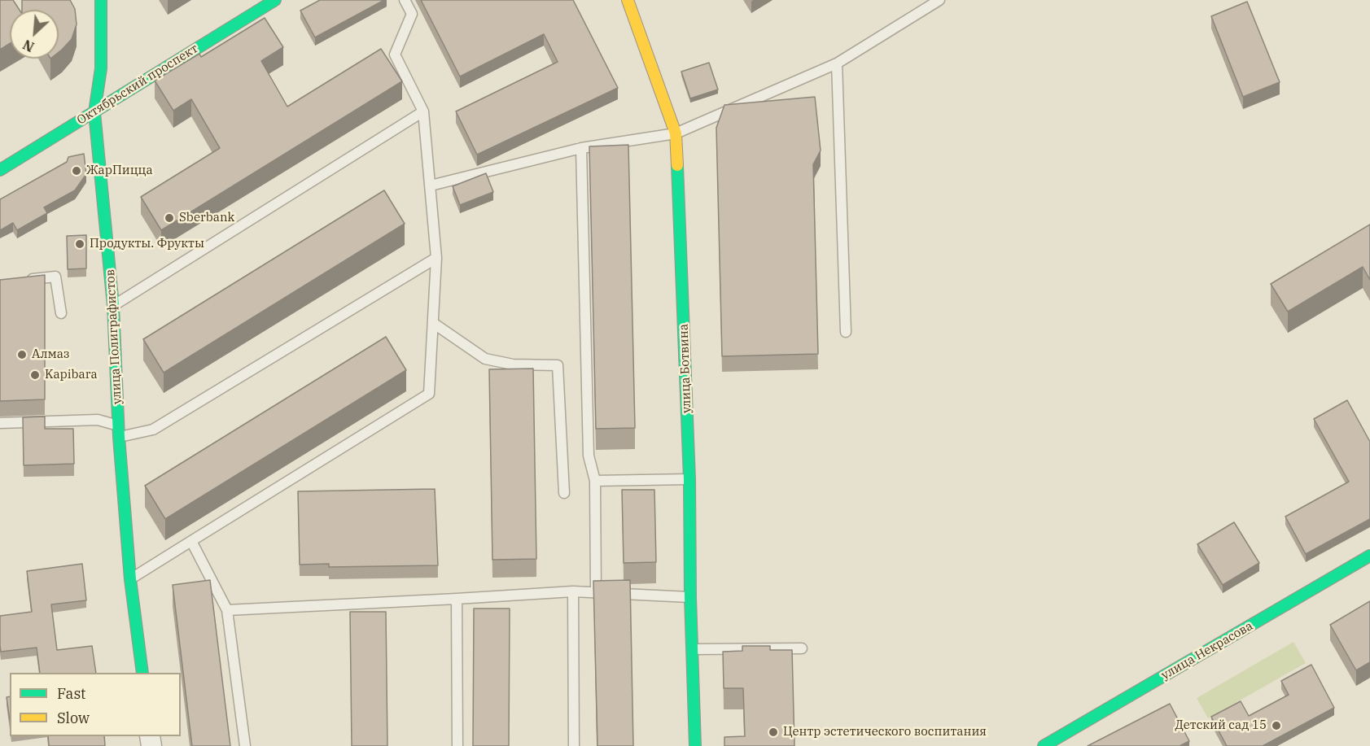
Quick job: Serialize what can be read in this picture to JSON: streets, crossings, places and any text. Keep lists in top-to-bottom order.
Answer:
{
  "streets": {
    "street": [
      "Октябрьский проспект",
      "улица Полиграфистов",
      "улица Ботвина",
      "улица Некрасова"
    ]
  },
  "crossings": [
    ["Октябрьский проспект", "улица Полиграфистов"]
  ],
  "places": [
    "ЖарПицца",
    "Sberbank",
    "Продукты. Фрукты",
    "Алмаз",
    "Kapibara",
    "Детский сад 15",
    "Центр эстетического воспитания"
  ],
  "legend": ["Fast", "Slow"],
  "north": "bottom left"
}
